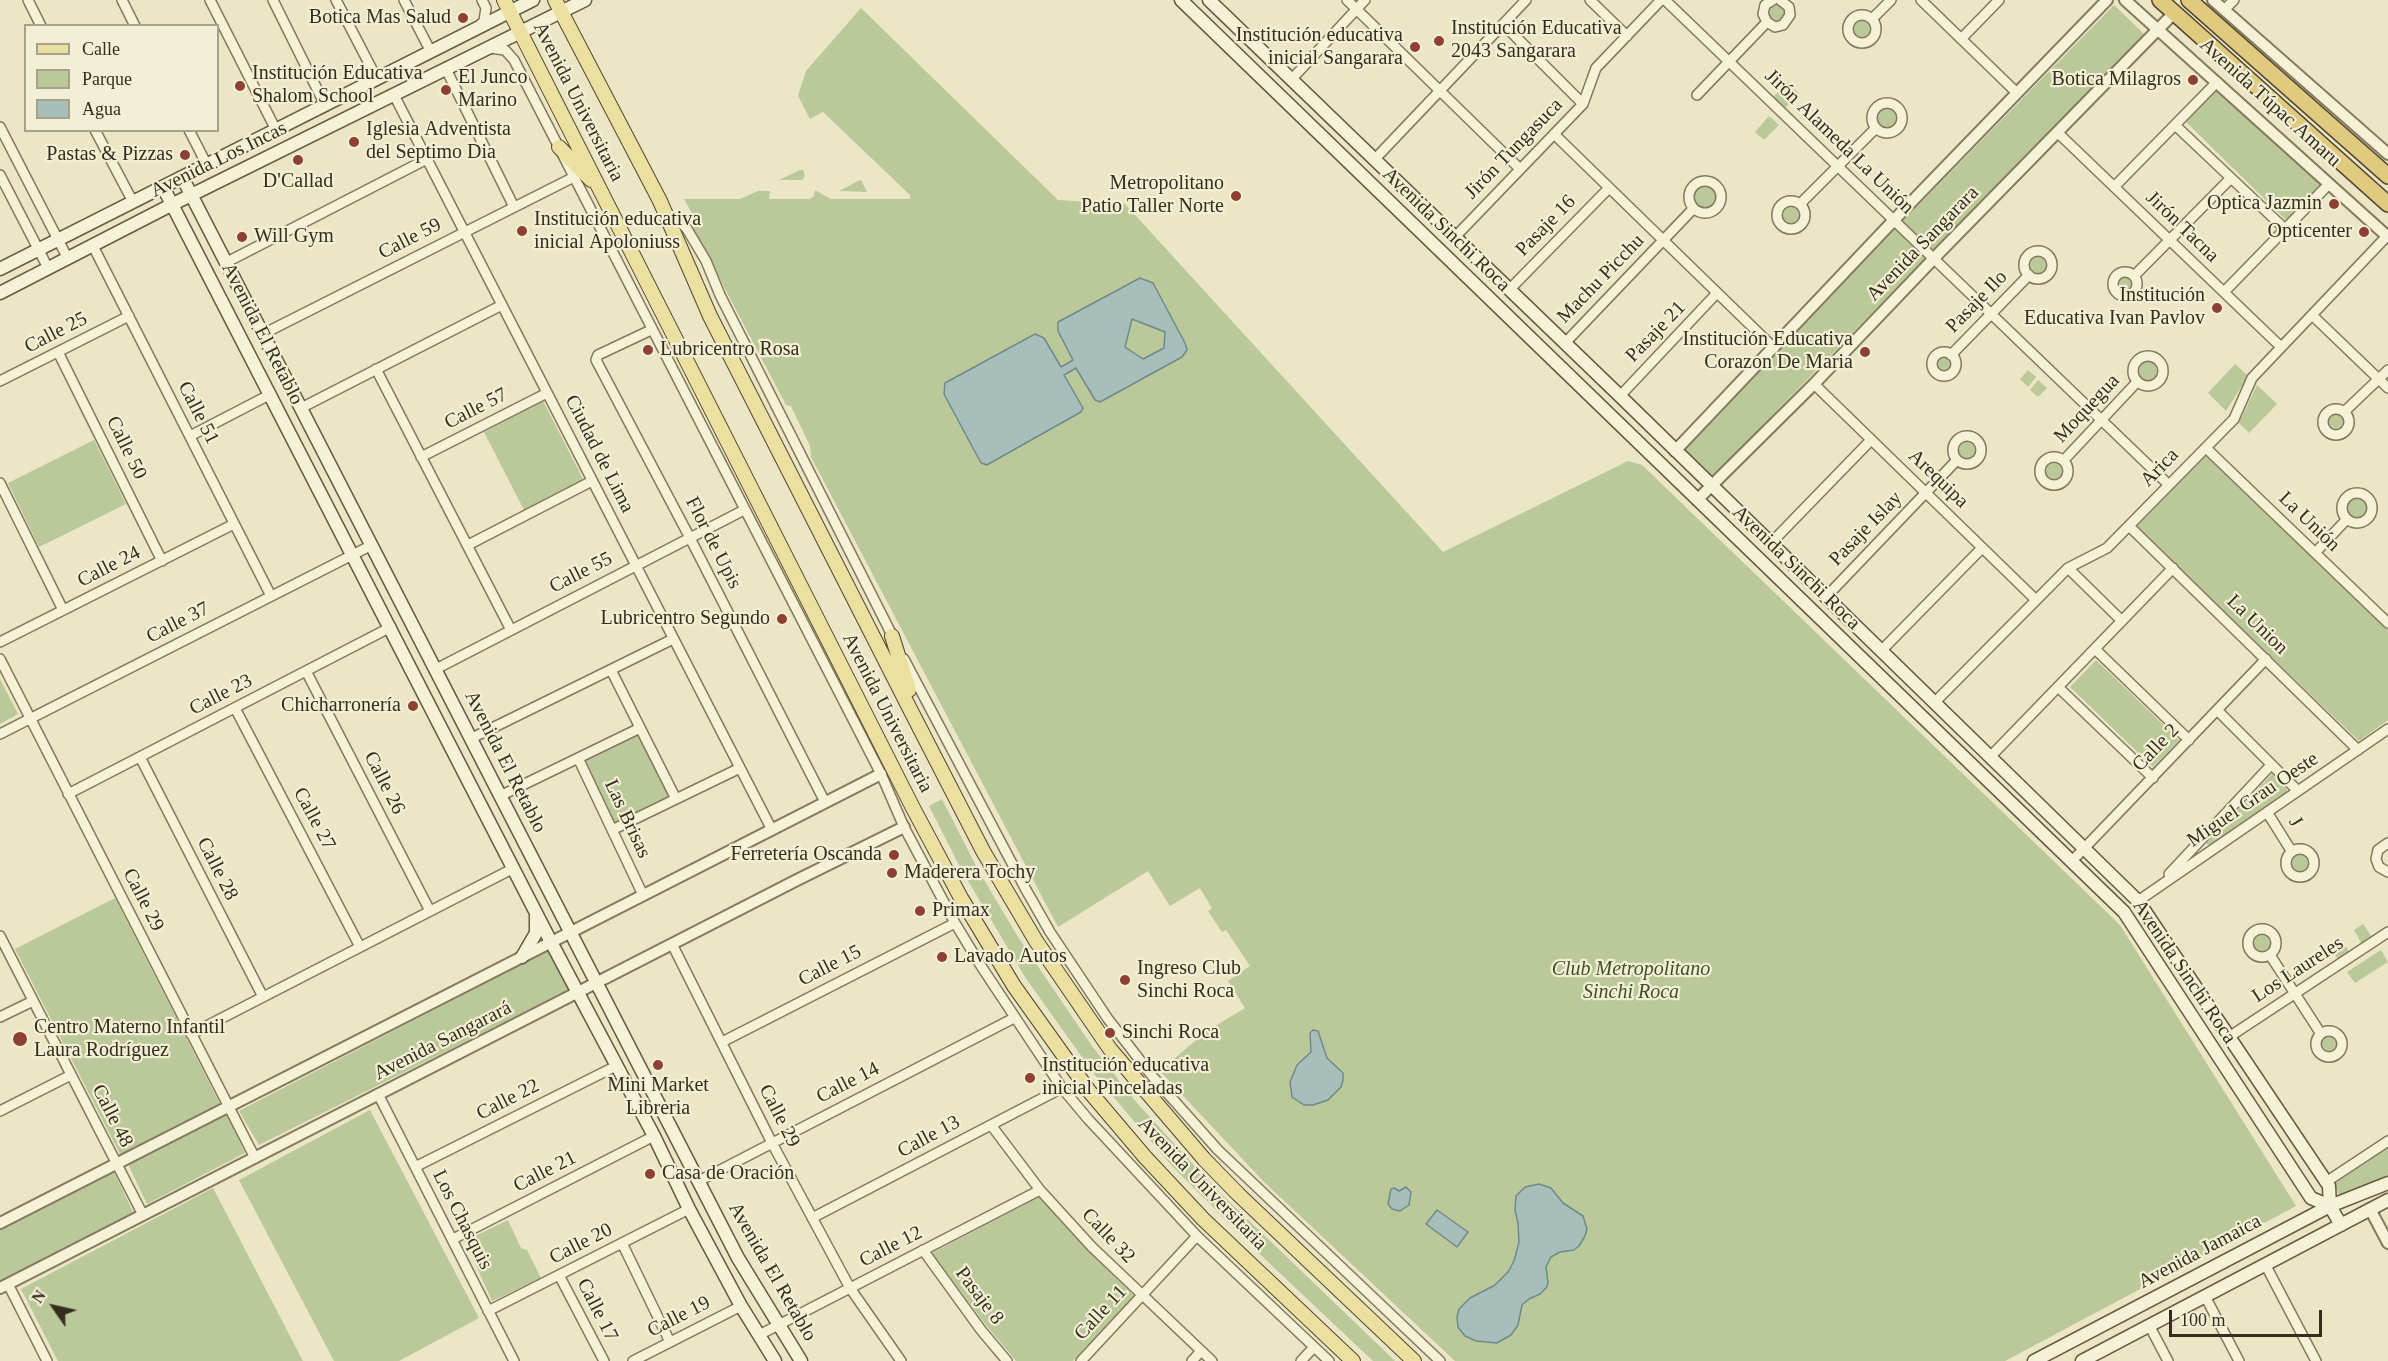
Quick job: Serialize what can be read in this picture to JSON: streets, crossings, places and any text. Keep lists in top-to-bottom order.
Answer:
{
  "streets": {
    "highway": ["Avenida Túpac Amaru"],
    "main road": [
      "Avenida Universitaria",
      "Avenida Los Incas",
      "Avenida Sinchi Roca",
      "Avenida El Retablo",
      "Avenida Jamaica"
    ],
    "street": [
      "Jirón Alameda La Unión",
      "Jirón Tungasuca",
      "Pasaje 16",
      "Jirón Tacna",
      "Calle 59",
      "Avenida Sangarara",
      "Machu Picchu",
      "Pasaje Ilo",
      "Pasaje 21",
      "Calle 25",
      "Calle 57",
      "Moquegua",
      "Calle 51",
      "Calle 50",
      "Ciudad de Lima",
      "Arica",
      "Arequipa",
      "La Unión",
      "Pasaje Islay",
      "Flor de Upis",
      "Calle 24",
      "Calle 55",
      "Calle 37",
      "La Union",
      "Calle 23",
      "Calle 2",
      "Calle 26",
      "Miguel Grau Oeste",
      "Calle 27",
      "Las Brisas",
      "J",
      "Calle 28",
      "Calle 29",
      "Calle 15",
      "Los Laureles",
      "Avenida Sangarará",
      "Calle 14",
      "Calle 22",
      "Calle 48",
      "Calle 13",
      "Calle 21",
      "Los Chasquis",
      "Calle 32",
      "Calle 20",
      "Calle 12",
      "Pasaje 8",
      "Calle 17",
      "Calle 11",
      "Calle 19"
    ]
  },
  "crossings": [
    ["Avenida Universitaria", "Avenida Los Incas"],
    ["Avenida Universitaria", "Calle 59"],
    ["Avenida Universitaria", "Flor de Upis"],
    ["Avenida Universitaria", "Calle 55"],
    ["Avenida Universitaria", "Calle 15"],
    ["Avenida Universitaria", "Avenida Sangarará"],
    ["Avenida Universitaria", "Calle 14"],
    ["Avenida Universitaria", "Calle 13"],
    ["Avenida Universitaria", "Calle 11"],
    ["Avenida Túpac Amaru", "Avenida Sangarara"],
    ["Avenida Túpac Amaru", "Arica"],
    ["Jirón Alameda La Unión", "Jirón Tungasuca"],
    ["Jirón Alameda La Unión", "Avenida Sangarara"],
    ["Jirón Alameda La Unión", "Pasaje Ilo"],
    ["Jirón Alameda La Unión", "Moquegua"],
    ["Jirón Alameda La Unión", "Arica"],
    ["Jirón Tungasuca", "Avenida Sinchi Roca"],
    ["Avenida Los Incas", "Avenida El Retablo"],
    ["Avenida Los Incas", "Calle 51"],
    ["Avenida Los Incas", "Ciudad de Lima"],
    ["Pasaje 16", "Avenida Sinchi Roca"],
    ["Jirón Tacna", "Avenida Sangarara"],
    ["Jirón Tacna", "Arica"],
    ["Avenida Sinchi Roca", "Avenida Sangarara"],
    ["Avenida Sinchi Roca", "Machu Picchu"],
    ["Avenida Sinchi Roca", "Pasaje 21"],
    ["Avenida Sinchi Roca", "Arica"],
    ["Avenida Sinchi Roca", "Pasaje Islay"],
    ["Avenida Sinchi Roca", "Calle 2"],
    ["Avenida Sinchi Roca", "Miguel Grau Oeste"],
    ["Avenida Sinchi Roca", "Los Laureles"],
    ["Avenida Sinchi Roca", "Avenida Jamaica"],
    ["Calle 59", "Avenida El Retablo"],
    ["Calle 59", "Ciudad de Lima"],
    ["Avenida Sangarara", "Arequipa"],
    ["Calle 25", "Calle 51"],
    ["Calle 25", "Calle 50"],
    ["Avenida El Retablo", "Calle 55"],
    ["Avenida El Retablo", "Calle 37"],
    ["Avenida El Retablo", "Calle 23"],
    ["Avenida El Retablo", "Avenida Sangarará"],
    ["Avenida El Retablo", "Calle 14"],
    ["Avenida El Retablo", "Calle 22"],
    ["Avenida El Retablo", "Calle 21"],
    ["Avenida El Retablo", "Calle 20"],
    ["Avenida El Retablo", "Calle 12"],
    ["Avenida El Retablo", "Calle 19"],
    ["Calle 57", "Ciudad de Lima"],
    ["Calle 51", "Calle 24"],
    ["Calle 51", "Calle 37"],
    ["Calle 50", "Calle 24"],
    ["Ciudad de Lima", "Calle 55"],
    ["Ciudad de Lima", "Avenida Sangarará"],
    ["Arica", "Arequipa"],
    ["Arica", "La Unión"],
    ["Arica", "La Union"],
    ["Arequipa", "Pasaje Islay"],
    ["Flor de Upis", "Calle 55"],
    ["Flor de Upis", "Avenida Sangarará"],
    ["Calle 37", "Calle 29"],
    ["La Union", "Calle 2"],
    ["La Union", "Miguel Grau Oeste"],
    ["Calle 23", "Calle 26"],
    ["Calle 23", "Calle 27"],
    ["Calle 23", "Calle 28"],
    ["Calle 23", "Calle 29"],
    ["Miguel Grau Oeste", "J"],
    ["Las Brisas", "Avenida Sangarará"],
    ["Calle 29", "Calle 15"],
    ["Calle 29", "Avenida Sangarará"],
    ["Calle 29", "Calle 14"],
    ["Calle 29", "Calle 13"],
    ["Calle 29", "Calle 12"],
    ["Avenida Sangarará", "Calle 48"],
    ["Avenida Sangarará", "Los Chasquis"],
    ["Calle 22", "Los Chasquis"],
    ["Calle 13", "Calle 32"],
    ["Calle 21", "Los Chasquis"],
    ["Los Chasquis", "Calle 20"],
    ["Calle 32", "Calle 12"],
    ["Calle 32", "Calle 11"],
    ["Calle 20", "Calle 17"],
    ["Calle 12", "Pasaje 8"]
  ],
  "parks": ["Club Metropolitano Sinchi Roca"],
  "places": [
    "Botica Mas Salud",
    "Institución Educativa 2043 Sangarara",
    "Institución educativa inicial Sangarara",
    "Botica Milagros",
    "Institución Educativa Shalom School",
    "El Junco Marino",
    "Iglesia Adventista del Septimo Dia",
    "Pastas & Pizzas",
    "D'Callad",
    "Metropolitano Patio Taller Norte",
    "Optica Jazmin",
    "Institución educativa inicial Apoloniuss",
    "Opticenter",
    "Will Gym",
    "Institución Educativa Ivan Pavlov",
    "Lubricentro Rosa",
    "Institución Educativa Corazon De Maria",
    "Lubricentro Segundo",
    "Chicharronería",
    "Ferretería Oscanda",
    "Maderera Tochy",
    "Primax",
    "Lavado Autos",
    "Ingreso Club Sinchi Roca",
    "Sinchi Roca",
    "Centro Materno Infantil Laura Rodríguez",
    "Mini Market Libreria",
    "Institución educativa inicial Pinceladas",
    "Casa de Oración"
  ],
  "legend": ["Calle", "Parque", "Agua"],
  "scale_bar": "100 m",
  "north": "top left"
}
